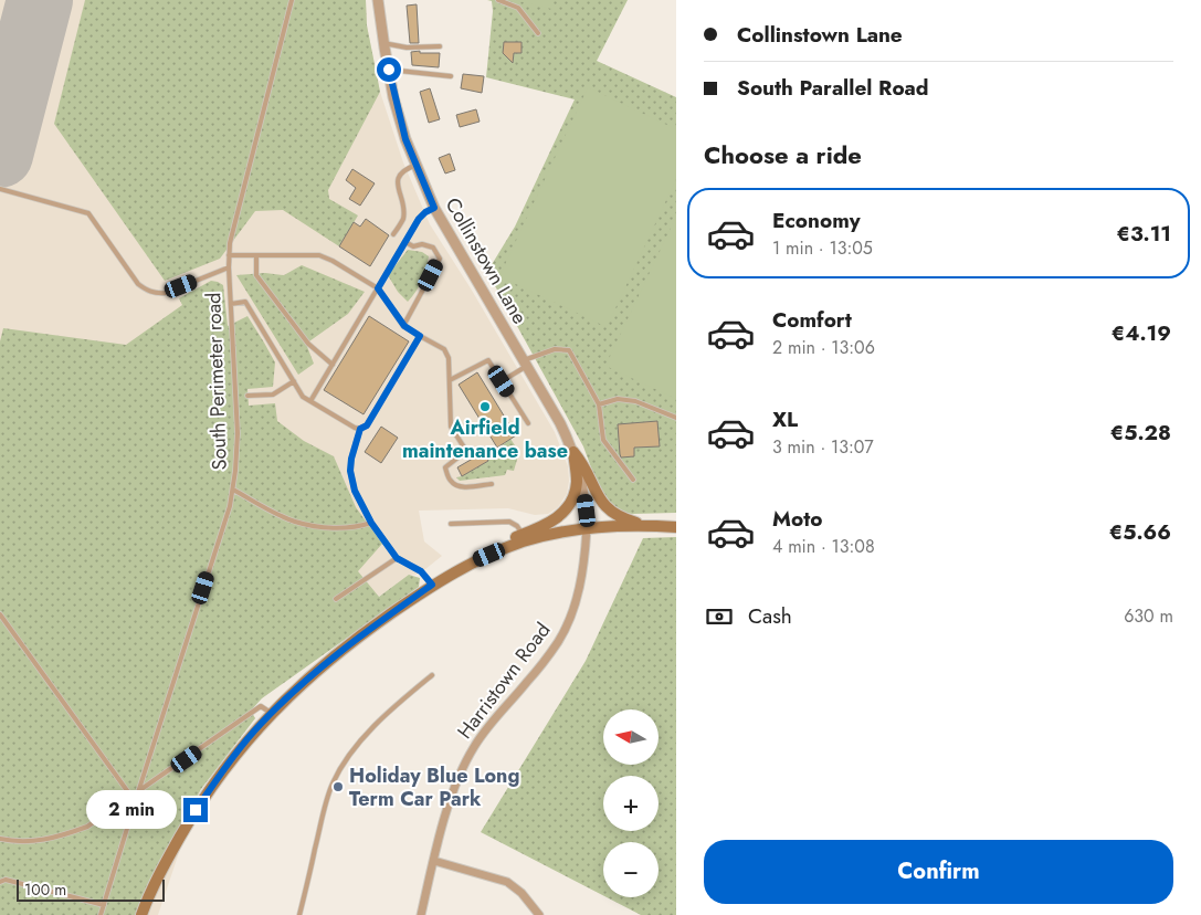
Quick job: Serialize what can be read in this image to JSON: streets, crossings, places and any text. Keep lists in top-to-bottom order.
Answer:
{
  "streets": {
    "street": ["Collinstown Lane", "Harristown Road"],
    "lane": ["South Perimeter road"]
  },
  "crossings": [
    ["Collinstown Lane", "Harristown Road"]
  ],
  "places": ["Airfield maintenance base", "Holiday Blue Long Term Car Park"],
  "scale_bar": "100 m",
  "north": "left",
  "page": {
    "banner": ["Collinstown Lane", "South Parallel Road"],
    "heading": "Choose a ride",
    "list": [
      {
        "name": "Economy",
        "note": "1 min · 13:05",
        "value": "€3.11"
      },
      {
        "name": "Comfort",
        "note": "2 min · 13:06",
        "value": "€4.19"
      },
      {
        "name": "XL",
        "note": "3 min · 13:07",
        "value": "€5.28"
      },
      {
        "name": "Moto",
        "note": "4 min · 13:08",
        "value": "€5.66"
      }
    ],
    "pay": ["Cash", "630 m"],
    "map_buttons": ["+", "−"],
    "bubble": "2 min",
    "buttons": "Confirm",
    "scale": "100 m"
  }
}
